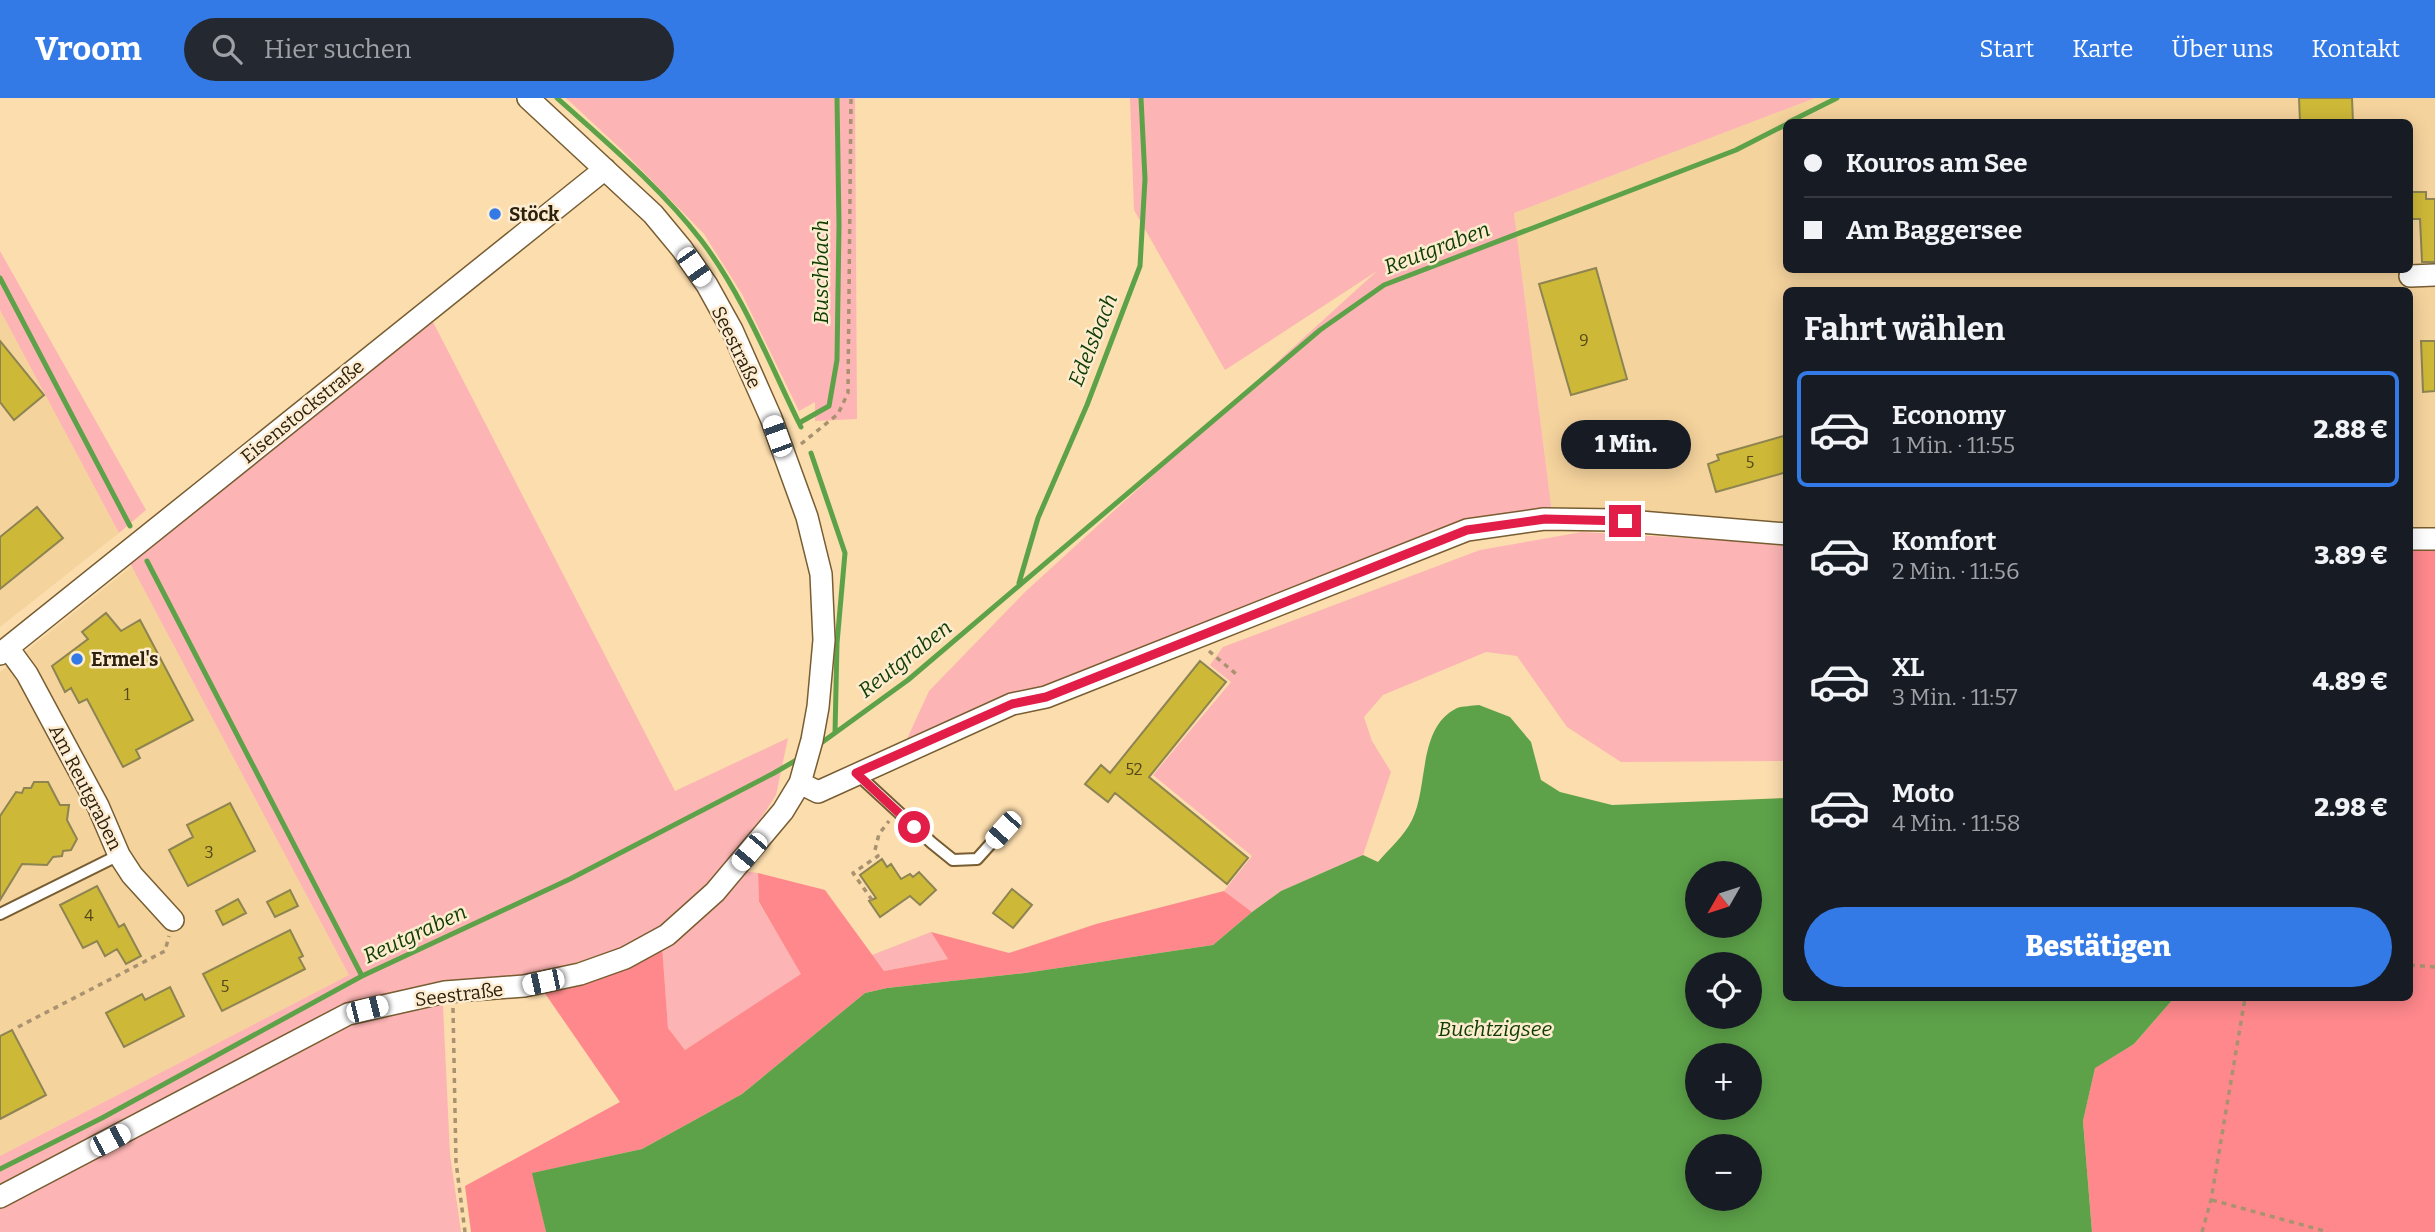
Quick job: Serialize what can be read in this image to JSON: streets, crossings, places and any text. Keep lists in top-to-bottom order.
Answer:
{
  "streets": {
    "street": ["Seestraße", "Eisenstockstraße", "Am Reutgraben"]
  },
  "crossings": [
    ["Seestraße", "Eisenstockstraße"],
    ["Eisenstockstraße", "Am Reutgraben"]
  ],
  "water": [
    "Reutgraben",
    "Buschbach",
    "Edelsbach",
    "Buchtzigsee"
  ],
  "places": ["Stöck", "Ermel's"],
  "house_numbers": [
    "9",
    "5",
    "1",
    "52",
    "3",
    "4",
    "5"
  ],
  "north": "bottom left",
  "page": {
    "header": "Vroom",
    "search": "Hier suchen",
    "nav": [
      "Start",
      "Karte",
      "Über uns",
      "Kontakt"
    ],
    "banner": ["Kouros am See", "Am Baggersee"],
    "heading": "Fahrt wählen",
    "list": [
      {
        "name": "Economy",
        "note": "1 Min. · 11:55",
        "value": "2.88 €"
      },
      {
        "name": "Komfort",
        "note": "2 Min. · 11:56",
        "value": "3.89 €"
      },
      {
        "name": "XL",
        "note": "3 Min. · 11:57",
        "value": "4.89 €"
      },
      {
        "name": "Moto",
        "note": "4 Min. · 11:58",
        "value": "2.98 €"
      }
    ],
    "bubble": "1 Min.",
    "map_buttons": ["+", "−"],
    "buttons": "Bestätigen"
  }
}
